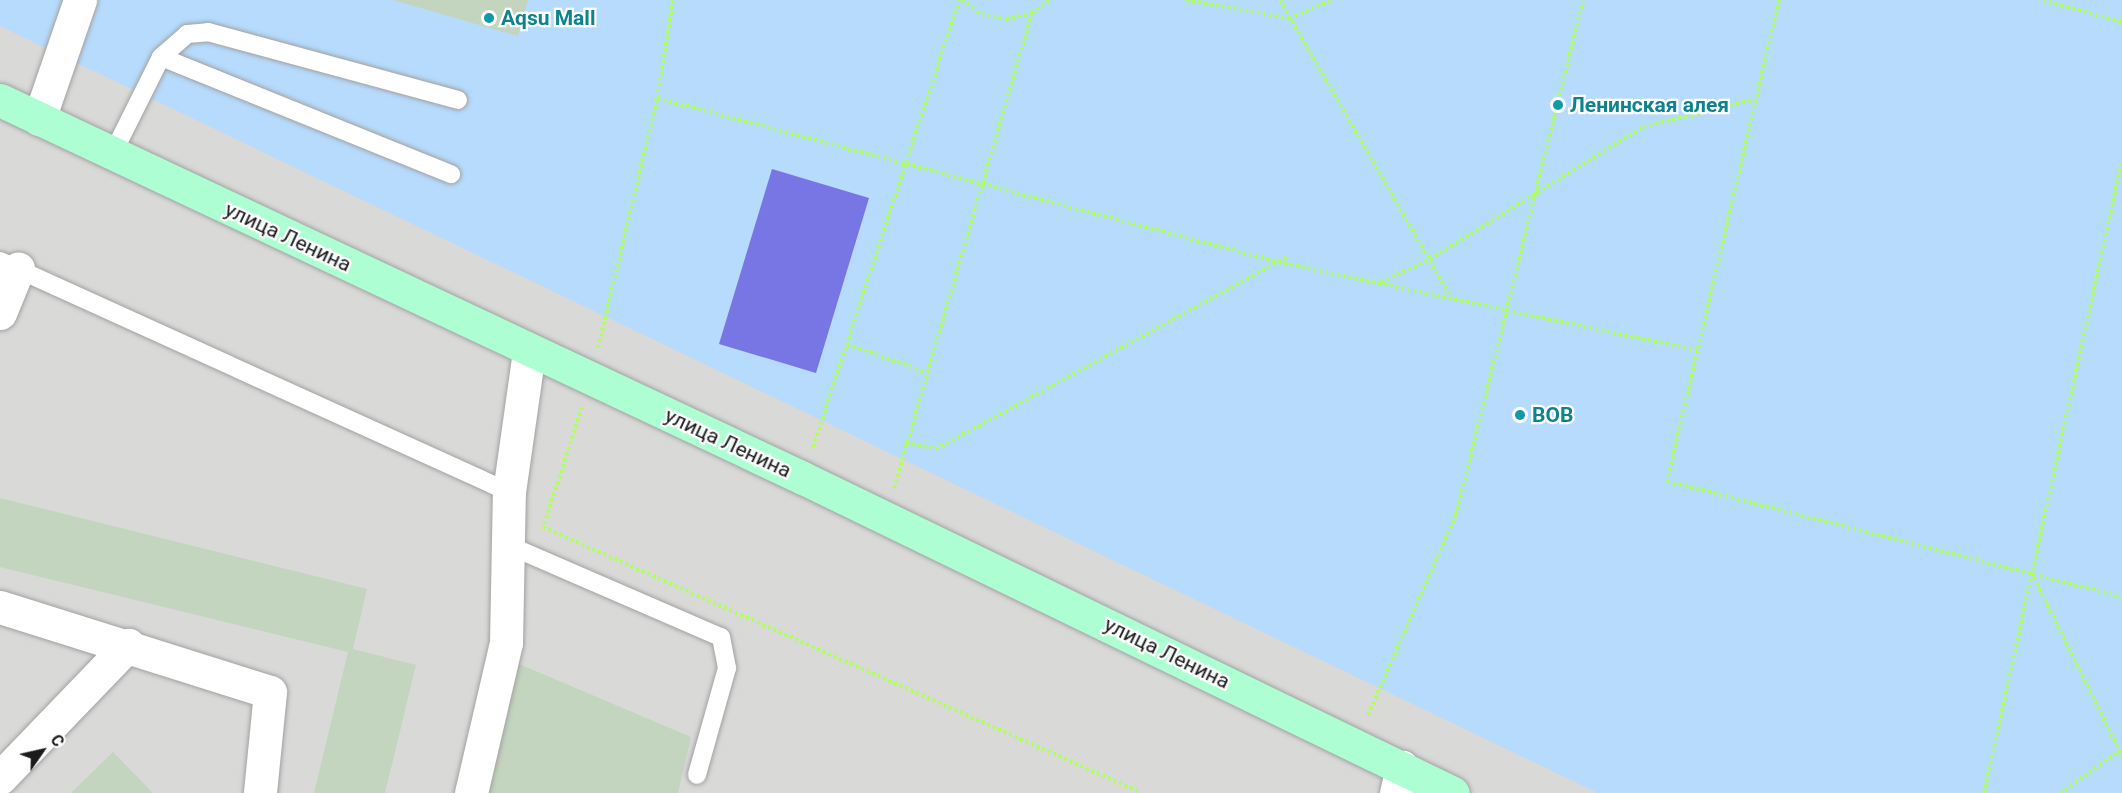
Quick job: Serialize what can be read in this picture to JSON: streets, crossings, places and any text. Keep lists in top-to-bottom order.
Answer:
{
  "streets": {
    "street": ["улица Ленина"]
  },
  "places": ["Аqsu Mall", "Ленинская алея", "ВОВ"],
  "north": "top right"
}
